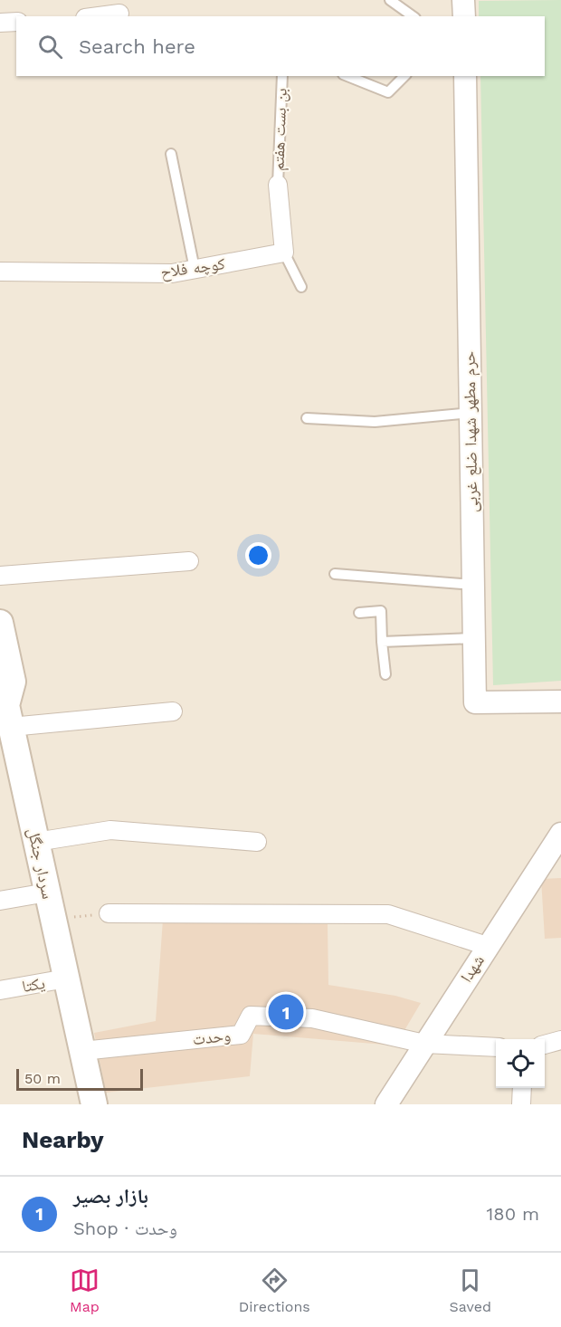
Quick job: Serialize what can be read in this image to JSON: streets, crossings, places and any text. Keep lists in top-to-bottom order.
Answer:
{
  "streets": {
    "main road": ["سردار جنگل"],
    "street": [
      "کوچه فلاح",
      "حرم مطهر شهدا ضلع غربی",
      "شهدا",
      "یکتا",
      "وحدت"
    ],
    "lane": ["بن بست هفتم"]
  },
  "crossings": [
    ["سردار جنگل", "یکتا"],
    ["سردار جنگل", "وحدت"],
    ["شهدا", "وحدت"]
  ],
  "scale_bar": "50 m",
  "page": {
    "search": "Search here",
    "pins": "1",
    "scale": "50 m",
    "heading": "Nearby",
    "list": [
      {
        "mark": "1",
        "name": "بازار بصیر",
        "note": "Shop · وحدت",
        "value": "180 m"
      }
    ],
    "nav": ["Map", "Directions", "Saved"]
  }
}
